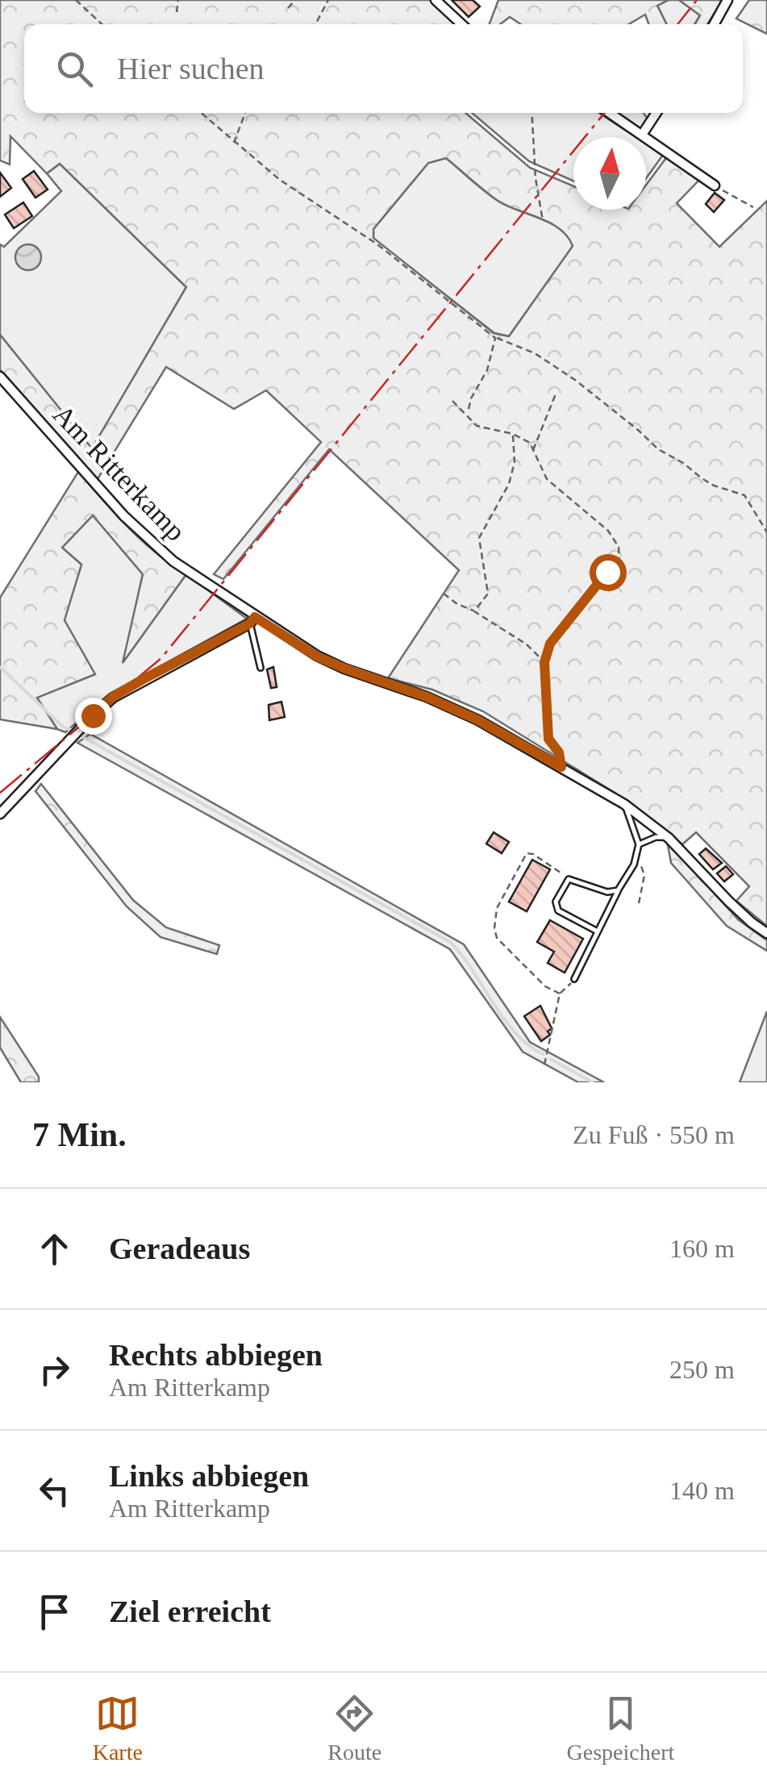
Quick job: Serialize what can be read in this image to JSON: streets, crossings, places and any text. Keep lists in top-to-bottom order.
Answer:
{
  "streets": {
    "street": ["Am Ritterkamp"]
  },
  "north": "top",
  "page": {
    "search": "Hier suchen",
    "heading": ["7 Min.", "Zu Fuß · 550 m"],
    "list": [
      ["Geradeaus", "160 m"],
      ["Rechts abbiegen", "Am Ritterkamp", "250 m"],
      ["Links abbiegen", "Am Ritterkamp", "140 m"],
      "Ziel erreicht"
    ],
    "nav": ["Karte", "Route", "Gespeichert"]
  }
}
